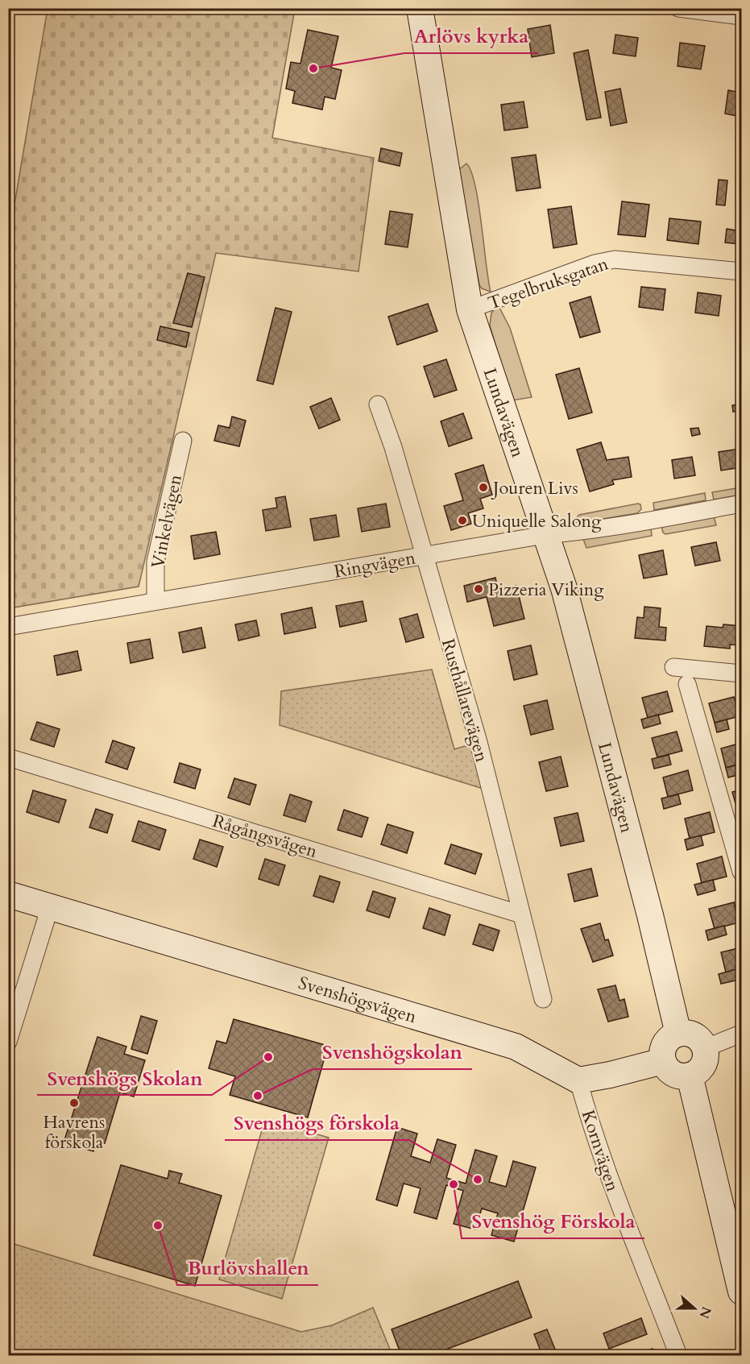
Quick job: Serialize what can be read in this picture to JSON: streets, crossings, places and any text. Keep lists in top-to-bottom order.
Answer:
{
  "streets": {
    "main road": ["Lundavägen", "Svenshögsvägen"],
    "street": [
      "Tegelbruksgatan",
      "Vinkelvägen",
      "Ringvägen",
      "Rusthållarevägen",
      "Rågångsvägen",
      "Kornvägen"
    ]
  },
  "crossings": [
    ["Tegelbruksgatan", "Lundavägen"],
    ["Lundavägen", "Ringvägen"],
    ["Vinkelvägen", "Ringvägen"],
    ["Ringvägen", "Rusthållarevägen"],
    ["Rusthållarevägen", "Rågångsvägen"],
    ["Svenshögsvägen", "Kornvägen"]
  ],
  "places": [
    "Arlövs kyrka",
    "Jouren Livs",
    "Uniquelle Salong",
    "Pizzeria Viking",
    "Svenshögs Skolan",
    "Svenshögskolan",
    "Havrens förskola",
    "Svenshögs förskola",
    "Svenshög Förskola",
    "Burlövshallen"
  ],
  "north": "right"
}
